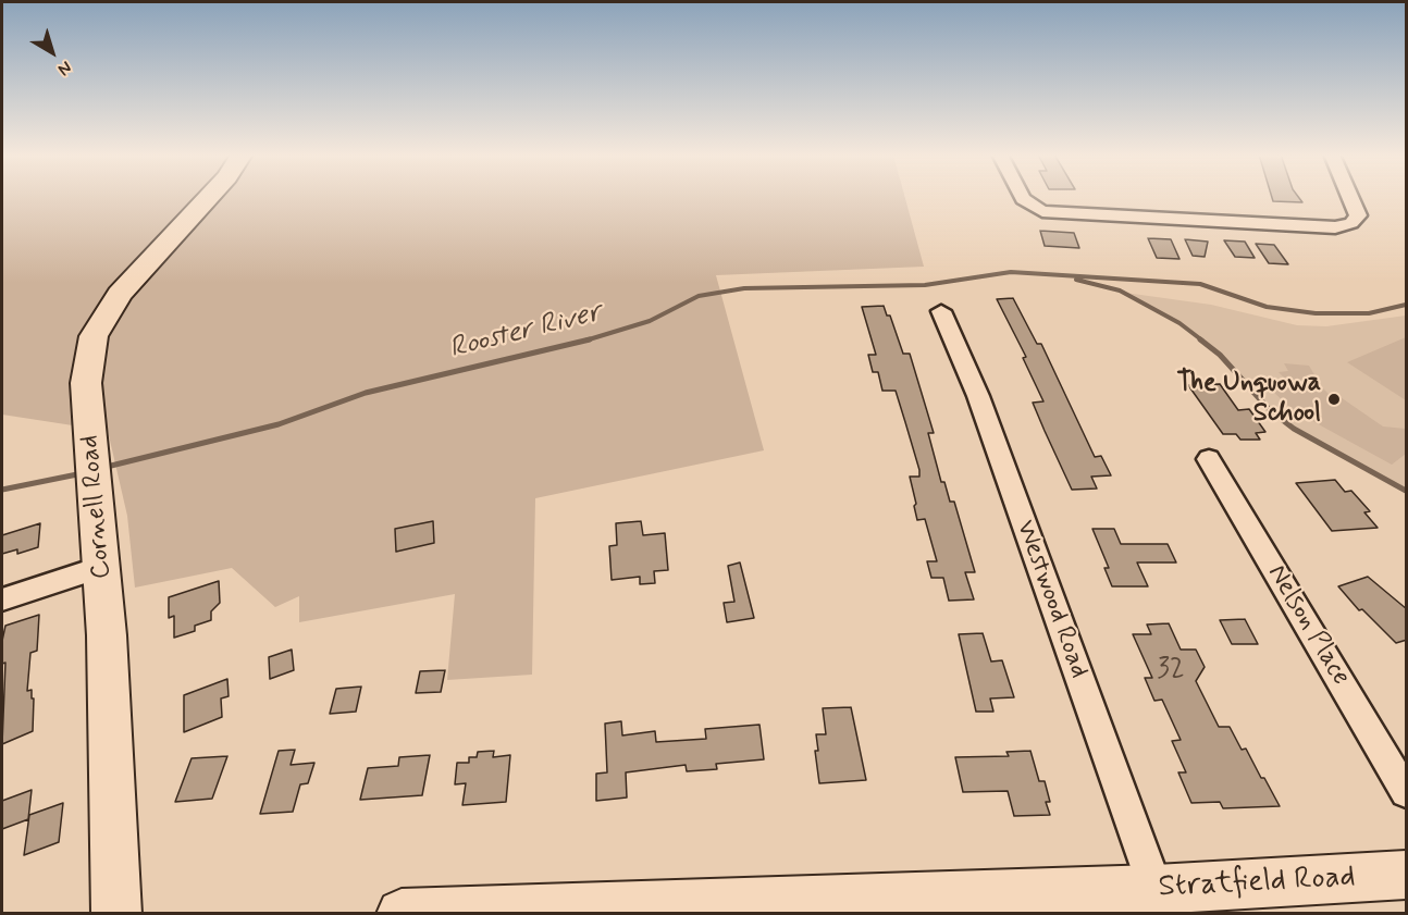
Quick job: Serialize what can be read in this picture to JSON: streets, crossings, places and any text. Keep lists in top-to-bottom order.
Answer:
{
  "streets": {
    "street": [
      "Cornell Road",
      "Westwood Road",
      "Nelson Place",
      "Stratfield Road"
    ]
  },
  "crossings": [
    ["Westwood Road", "Stratfield Road"]
  ],
  "water": ["Rooster River"],
  "places": ["The Unquowa School"],
  "house_numbers": ["32"],
  "north": "bottom right"
}
